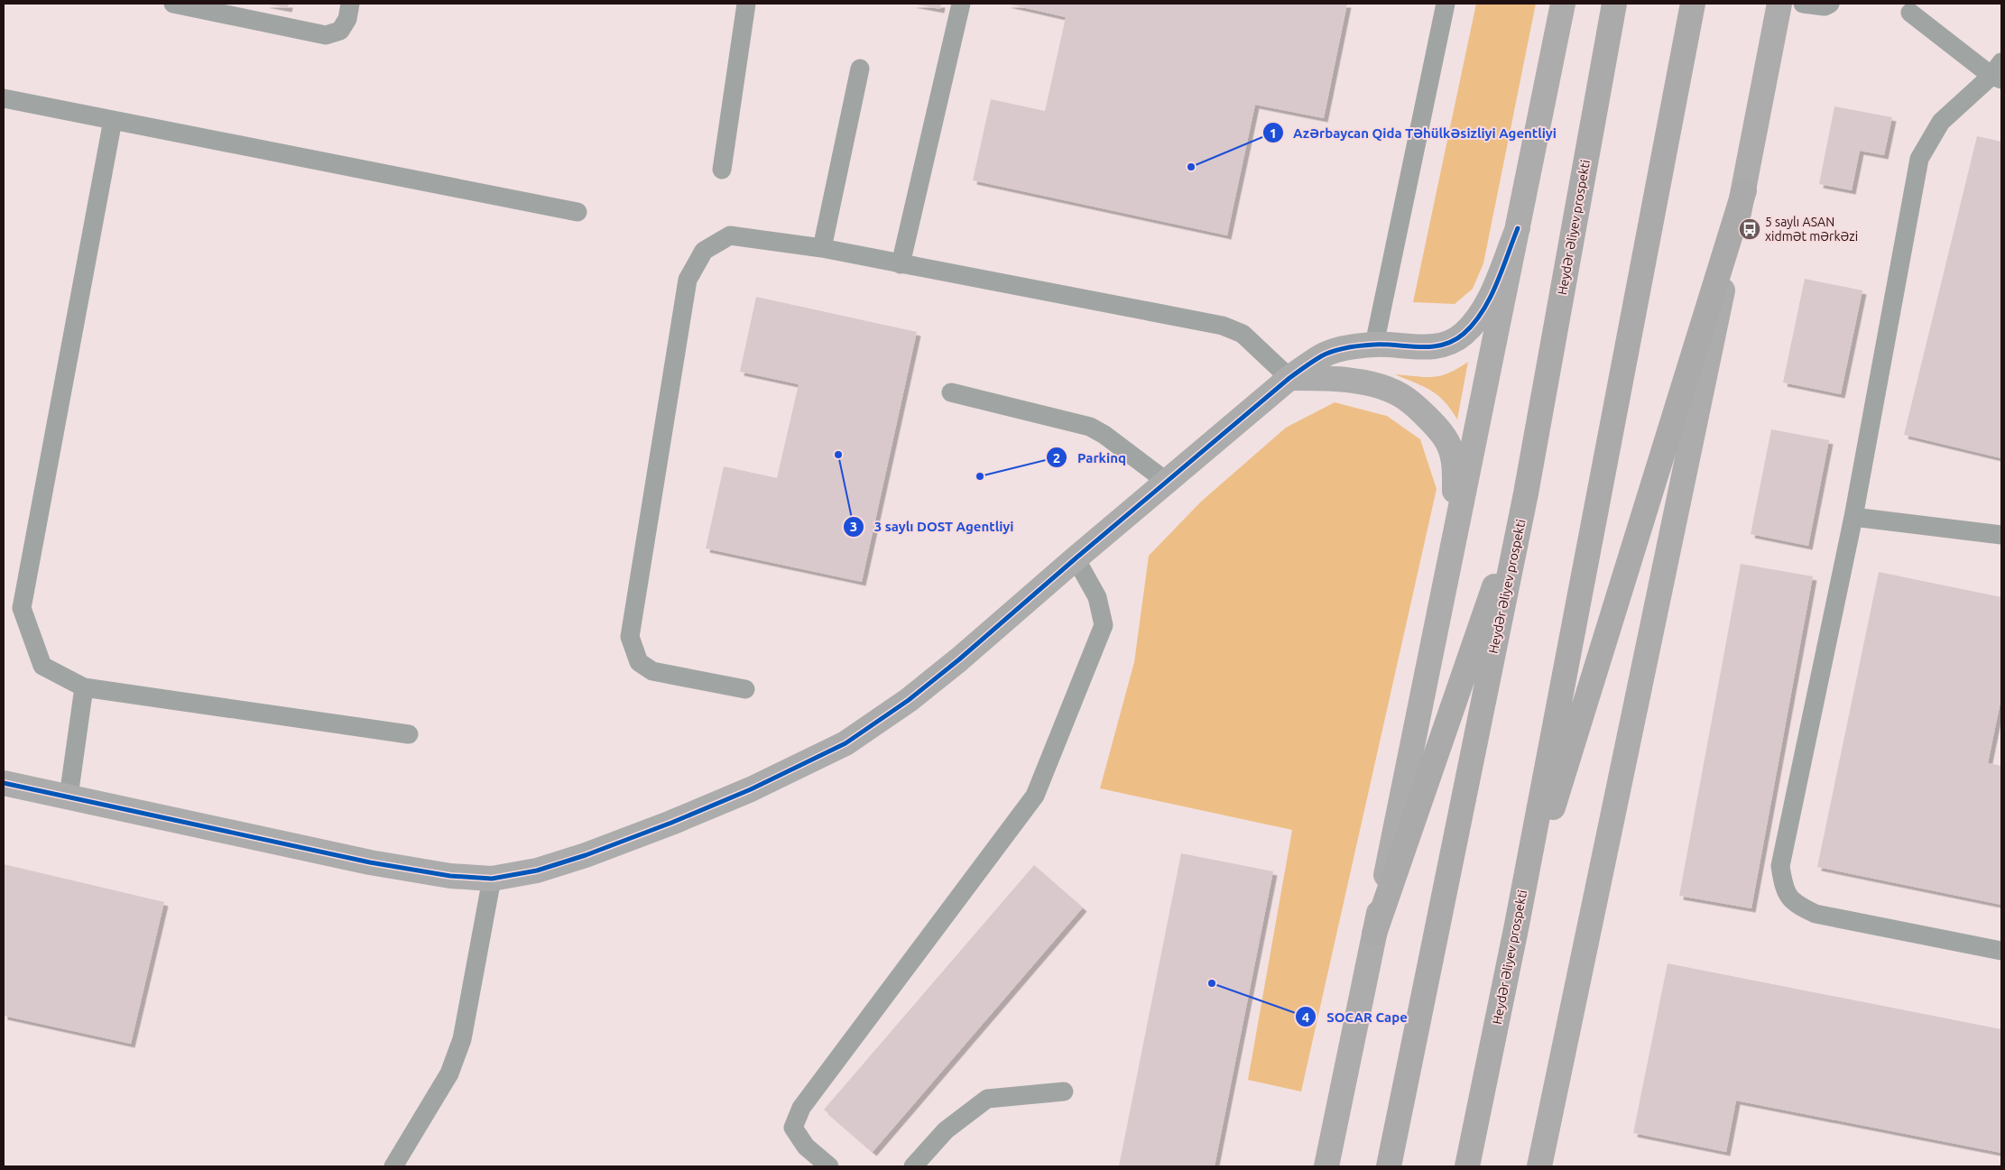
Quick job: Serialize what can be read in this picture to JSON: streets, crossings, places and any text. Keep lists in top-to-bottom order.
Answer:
{
  "streets": {
    "highway": ["Heydər Əliyev prospekti"]
  },
  "places": {
    "other": [
      "Azərbaycan Qida Təhülkəsizliyi Agentliyi",
      "3 saylı DOST Agentliyi",
      "Parkinq",
      "SOCAR Cape"
    ],
    "bus stop": ["5 saylı ASAN xidmət mərkəzi"]
  }
}
